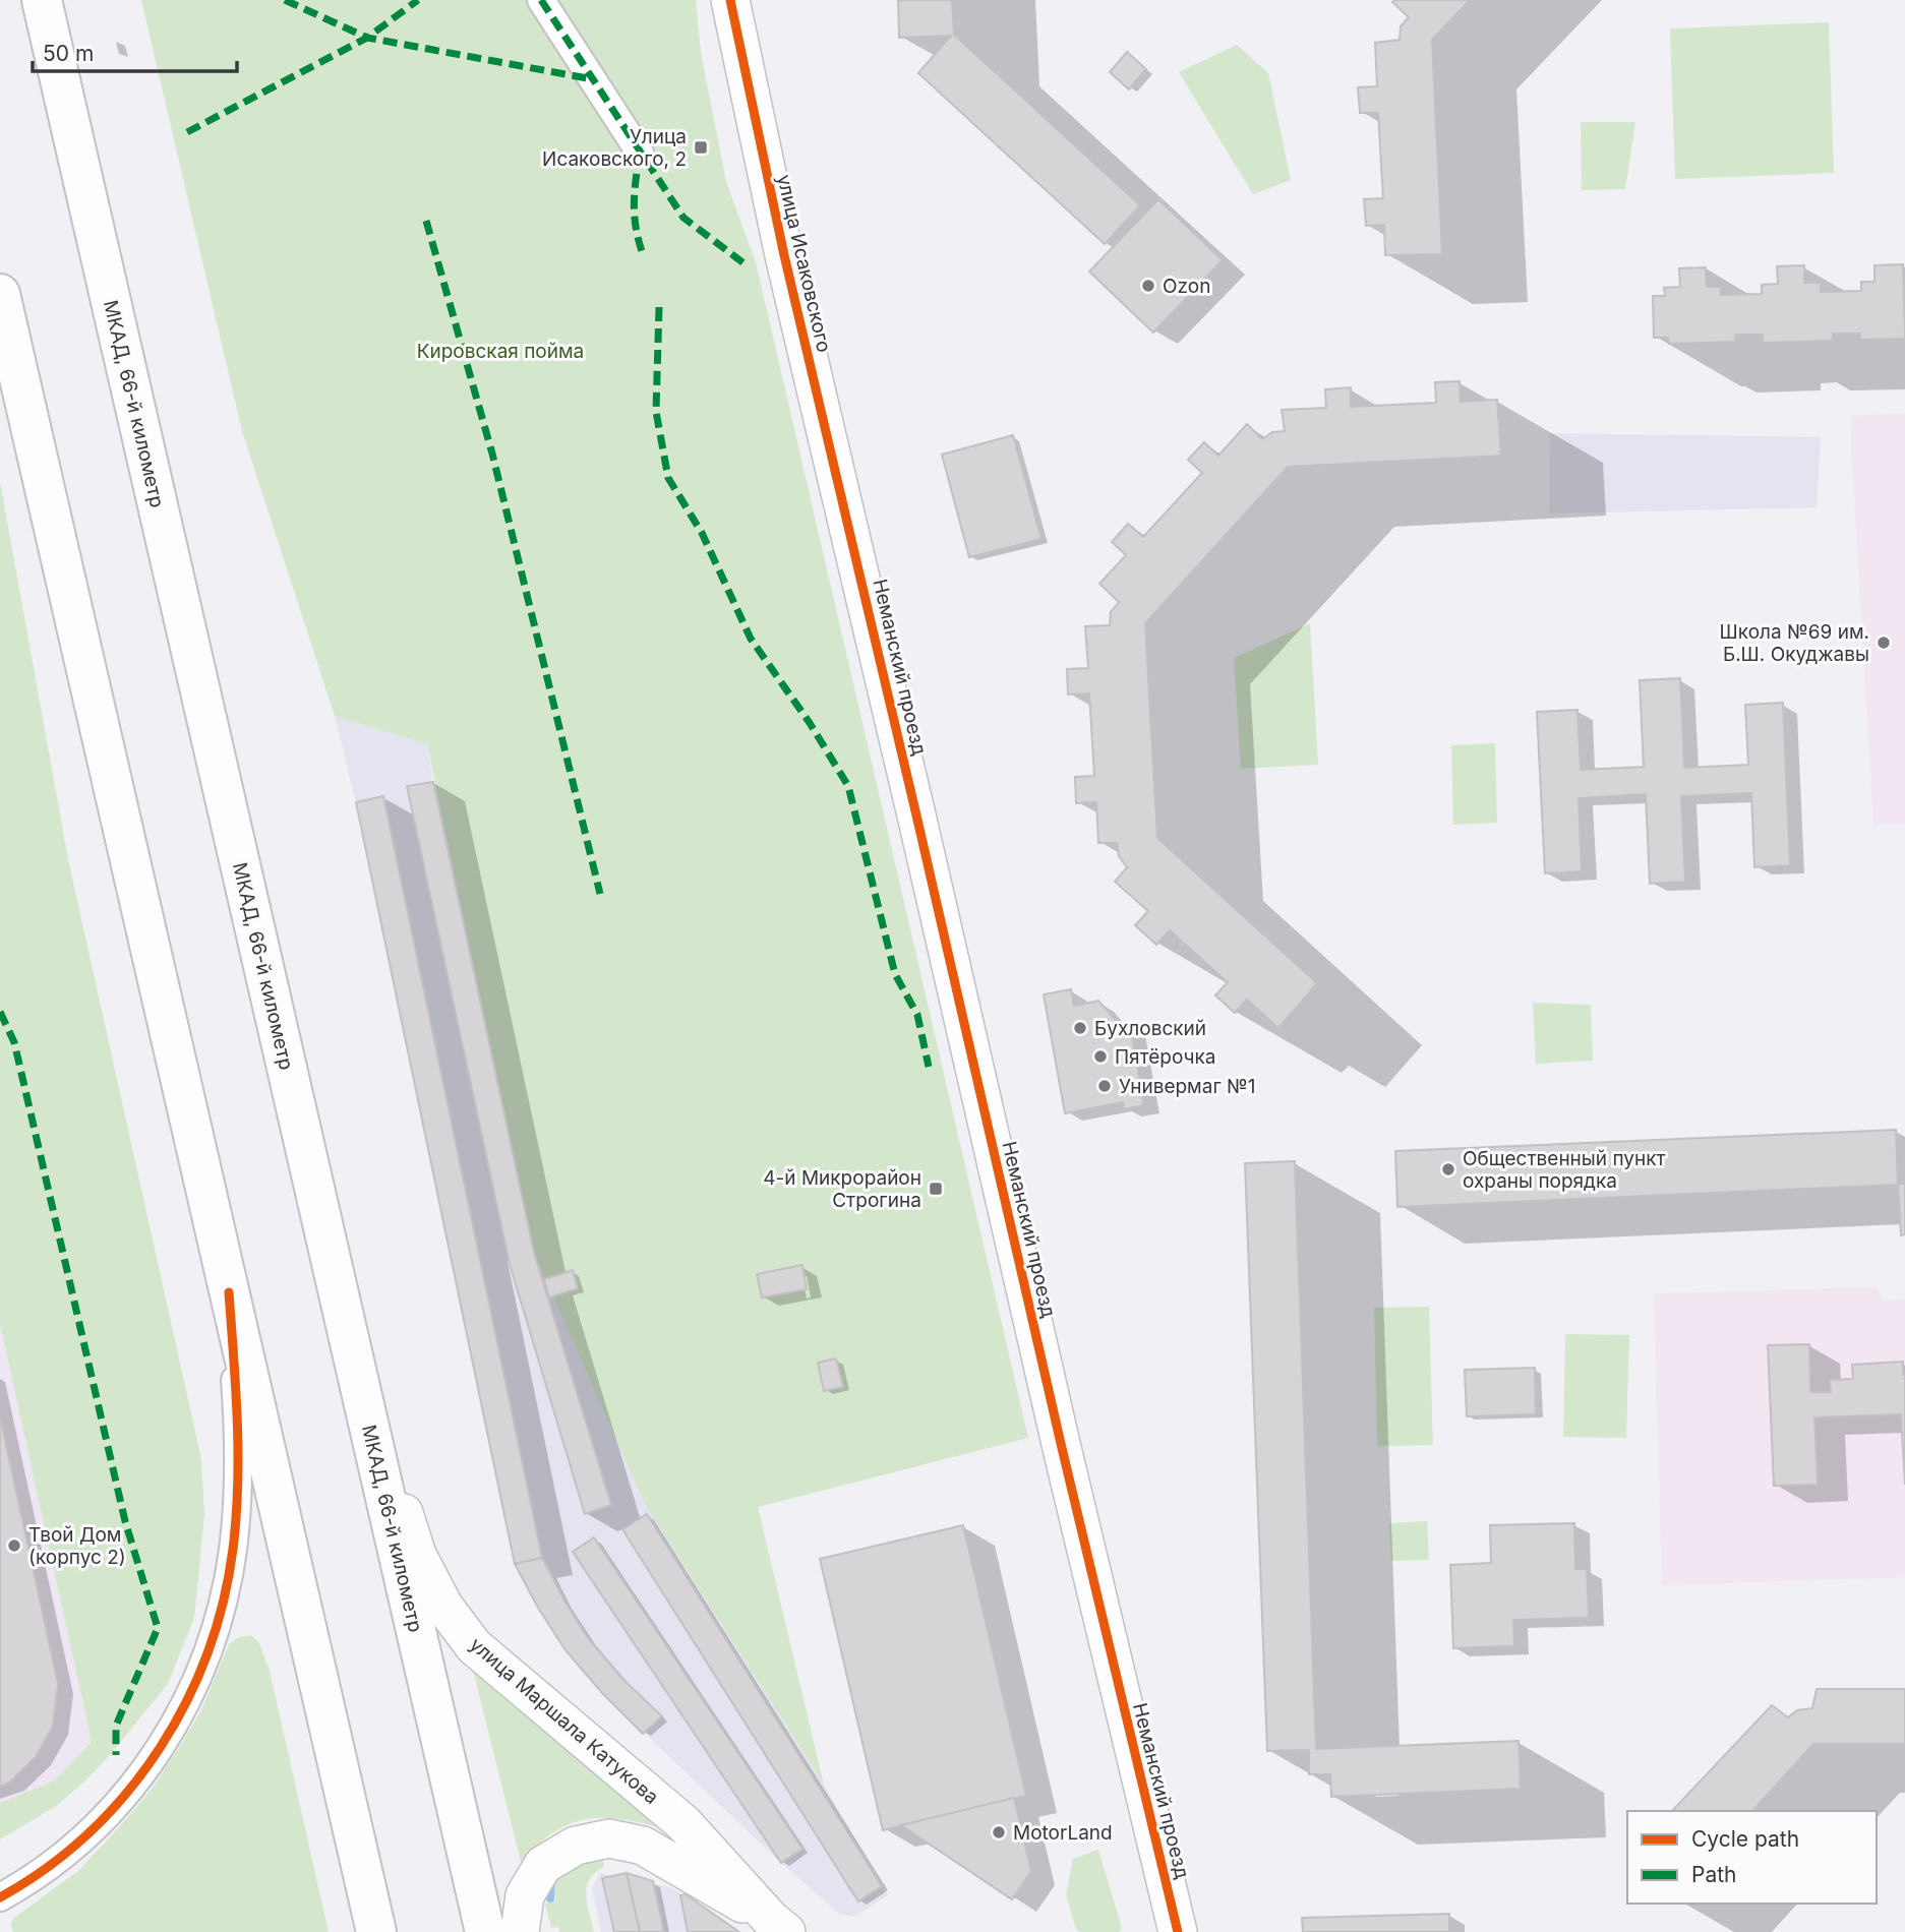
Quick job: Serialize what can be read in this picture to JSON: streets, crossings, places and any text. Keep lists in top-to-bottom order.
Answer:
{
  "streets": {
    "highway": ["МКАД, 66-й километр"],
    "street": ["улица Исаковского", "Неманский проезд", "улица Маршала Катукова"]
  },
  "crossings": [
    ["улица Исаковского", "Неманский проезд"],
    ["МКАД, 66-й километр", "улица Маршала Катукова"]
  ],
  "parks": ["Кировская пойма"],
  "places": {
    "transit": ["Улица Исаковского, 2", "4-й Микрорайон Строгина"],
    "other": [
      "Ozon",
      "Школа №69 им. Б.Ш. Окуджавы",
      "Бухловский",
      "Пятёрочка",
      "Универмаг №1",
      "Общественный пункт охраны порядка",
      "Твой Дом (корпус 2)",
      "MotorLand"
    ]
  },
  "legend": ["Cycle path", "Path"],
  "scale_bar": "50 m"
}
